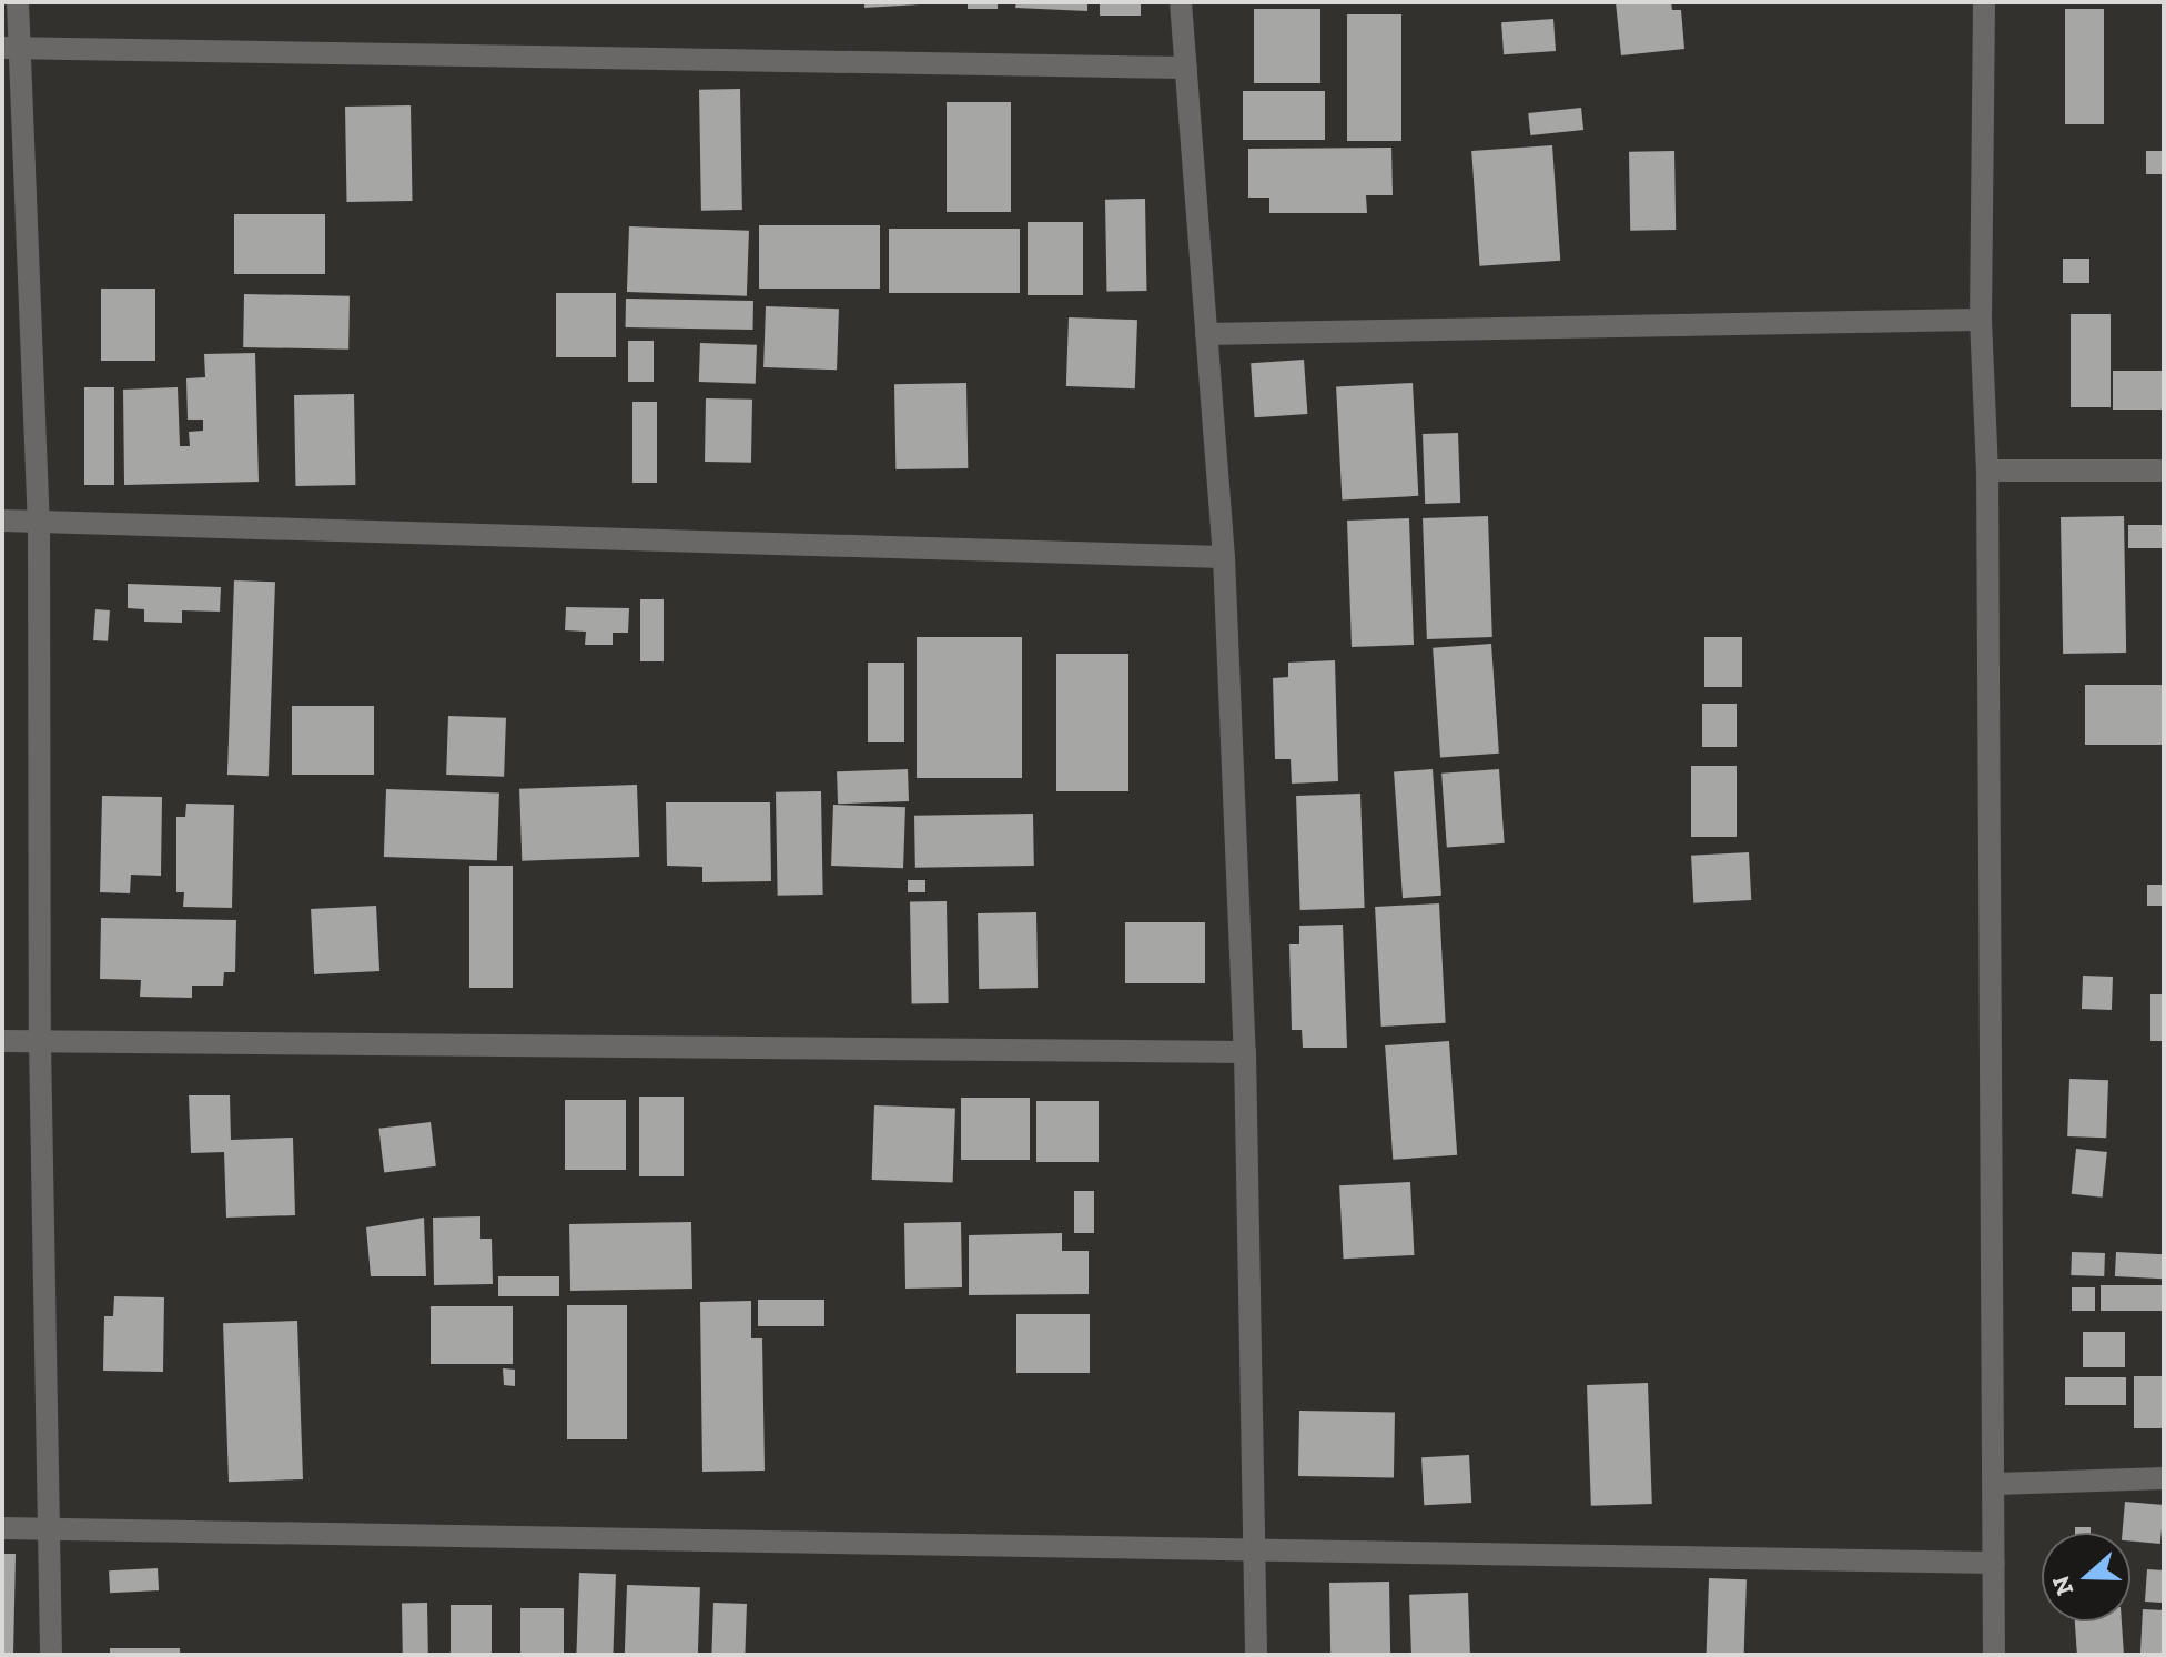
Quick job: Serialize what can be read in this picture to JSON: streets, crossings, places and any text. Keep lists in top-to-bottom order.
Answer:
{
  "north": "left"
}
